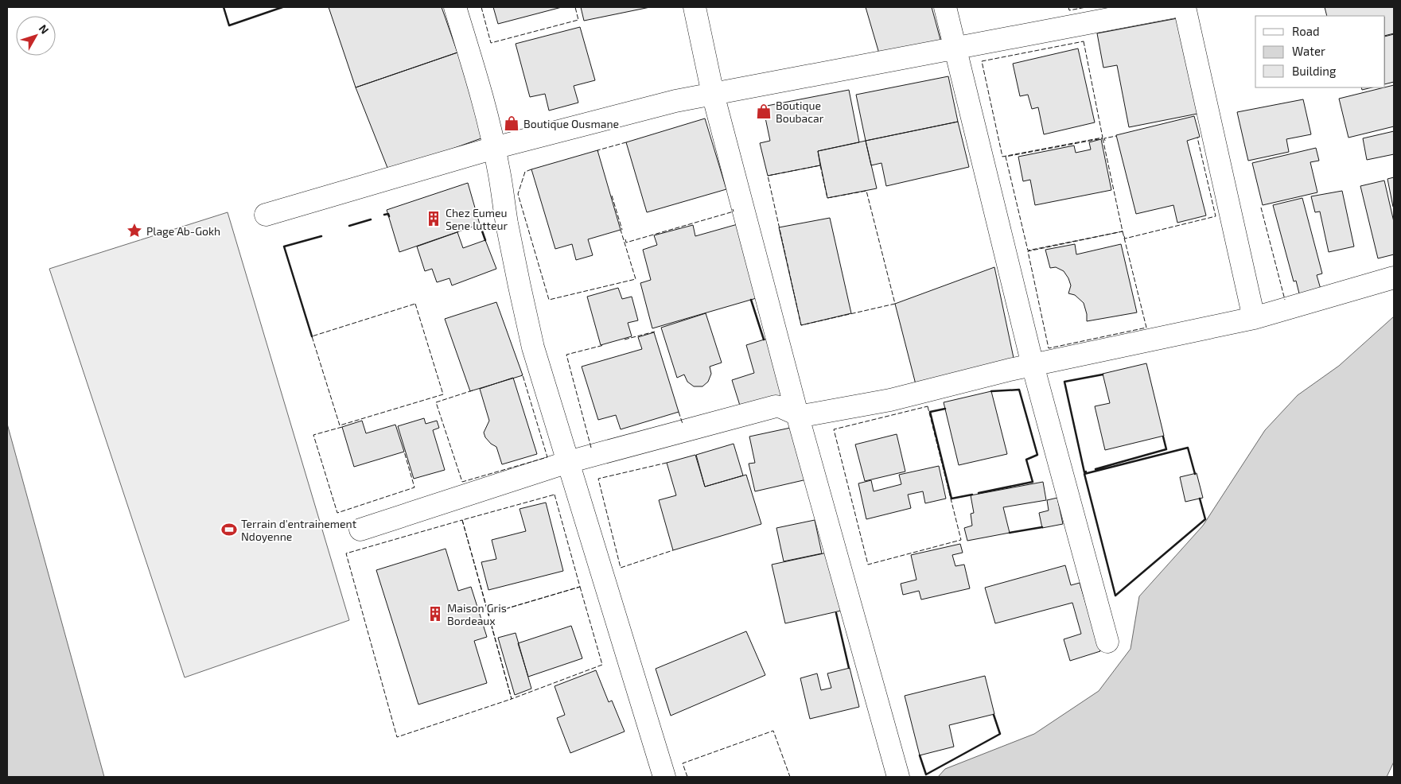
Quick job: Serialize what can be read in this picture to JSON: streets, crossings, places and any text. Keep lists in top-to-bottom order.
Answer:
{
  "places": {
    "shop": ["Boutique Boubacar", "Boutique Ousmane"],
    "building": ["Chez Eumeu Sene lutteur", "Maison Gris Bordeaux"],
    "place": ["Plage Ab-Gokh"],
    "sports": ["Terrain d'entrainement Ndoyenne"]
  },
  "legend": ["Road", "Water", "Building"],
  "north": "top right"
}
